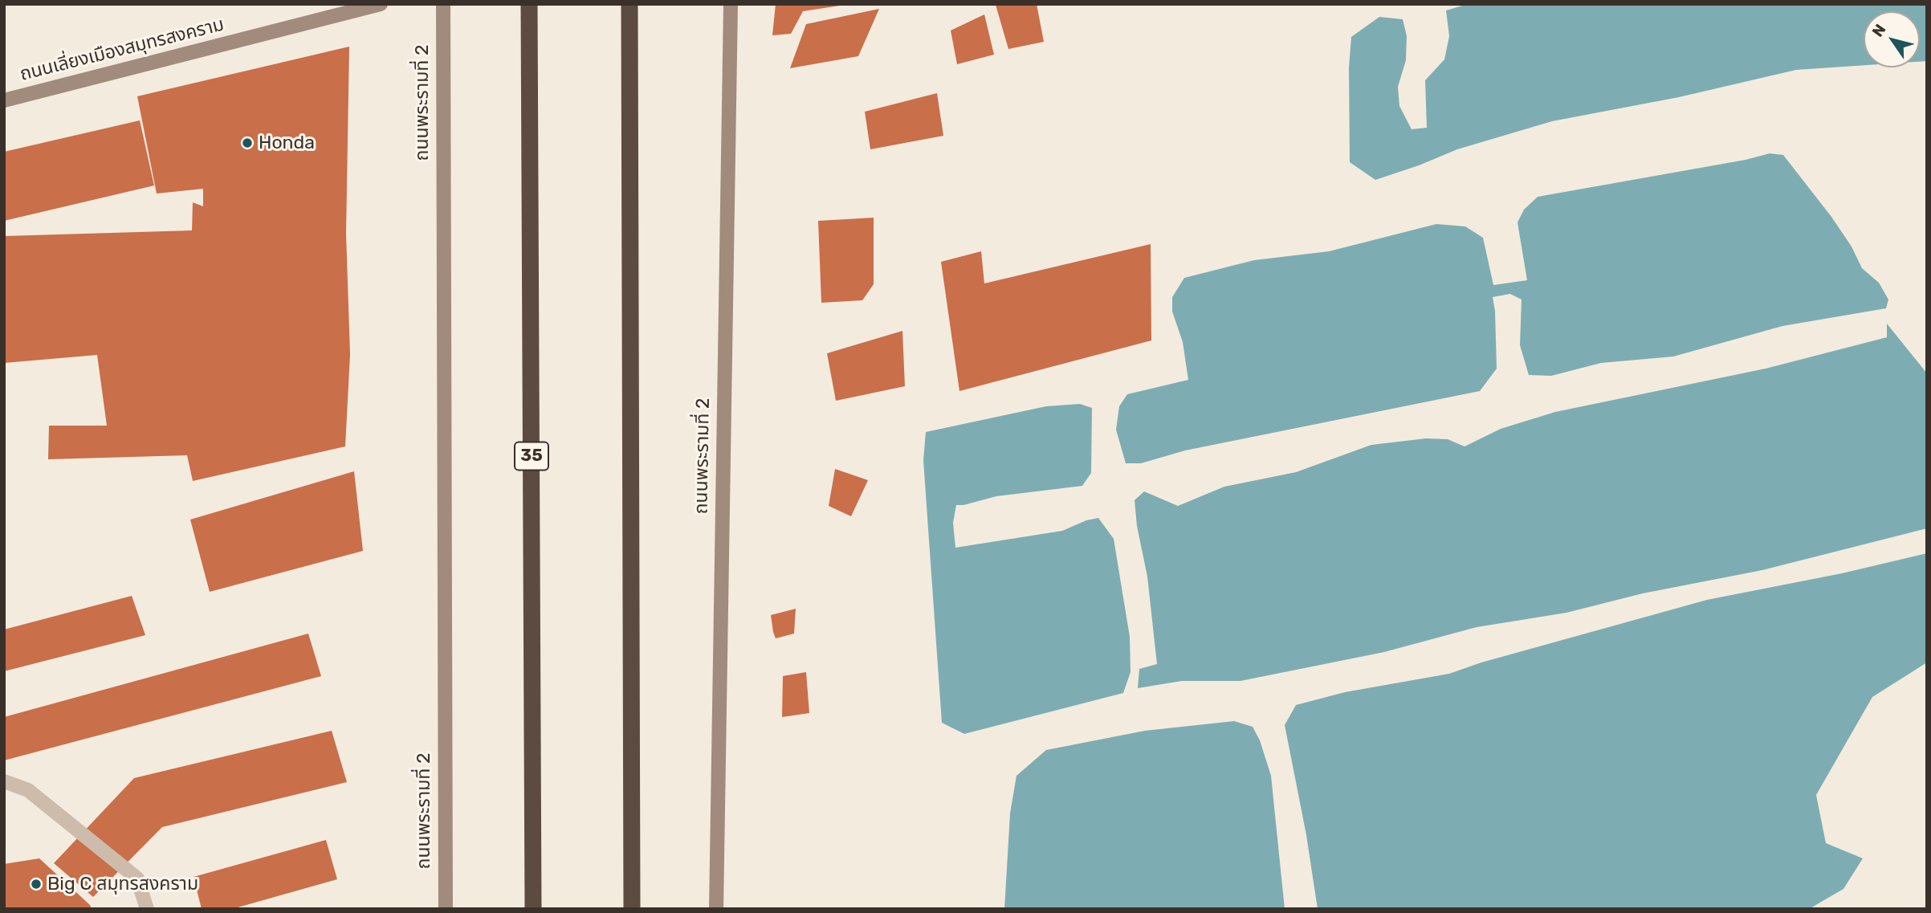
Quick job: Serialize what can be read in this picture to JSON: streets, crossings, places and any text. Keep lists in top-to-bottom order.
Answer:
{
  "streets": {
    "highway": ["35"],
    "main road": ["ถนนเลี่ยงเมืองสมุทรสงคราม", "ถนนพระรามที่ 2"]
  },
  "places": ["Honda", "Big C สมุทรสงคราม"],
  "north": "top left"
}
